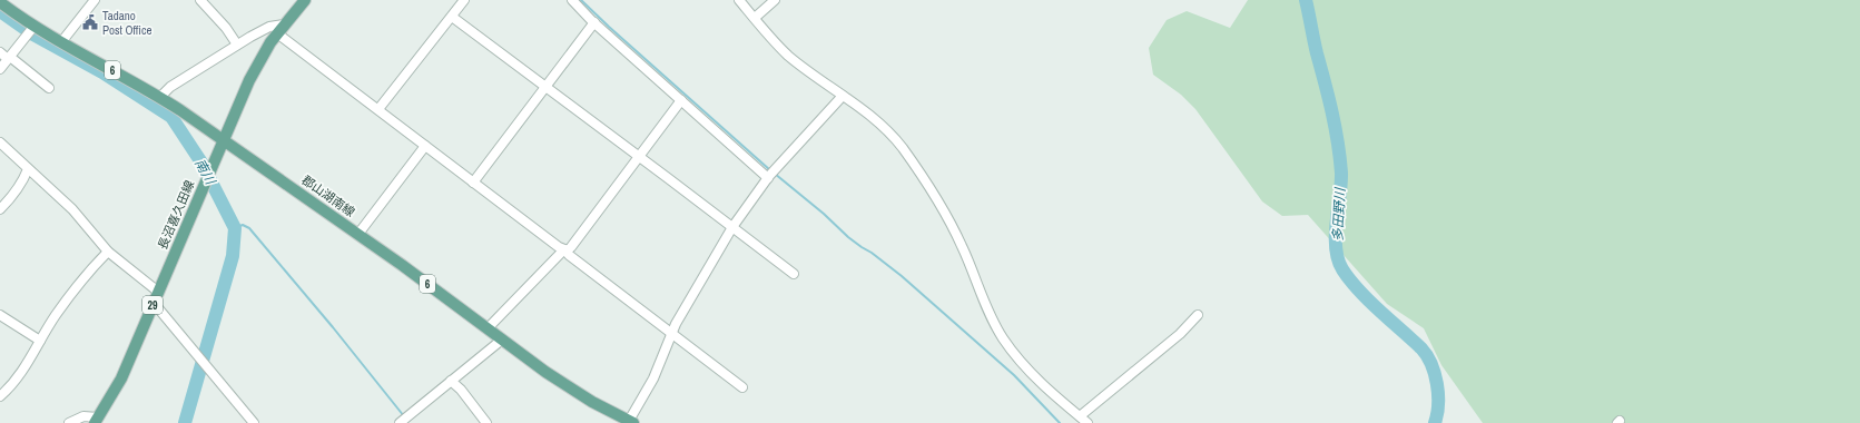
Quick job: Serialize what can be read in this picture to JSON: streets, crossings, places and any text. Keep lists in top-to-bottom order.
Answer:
{
  "streets": {
    "main road": [
      "6",
      "郡山湖南線",
      "長沼喜久田線",
      "29"
    ]
  },
  "crossings": [
    ["郡山湖南線", "長沼喜久田線"]
  ],
  "water": ["南川", "多田野川"],
  "places": {
    "public building": ["Tadano Post Office"]
  }
}
